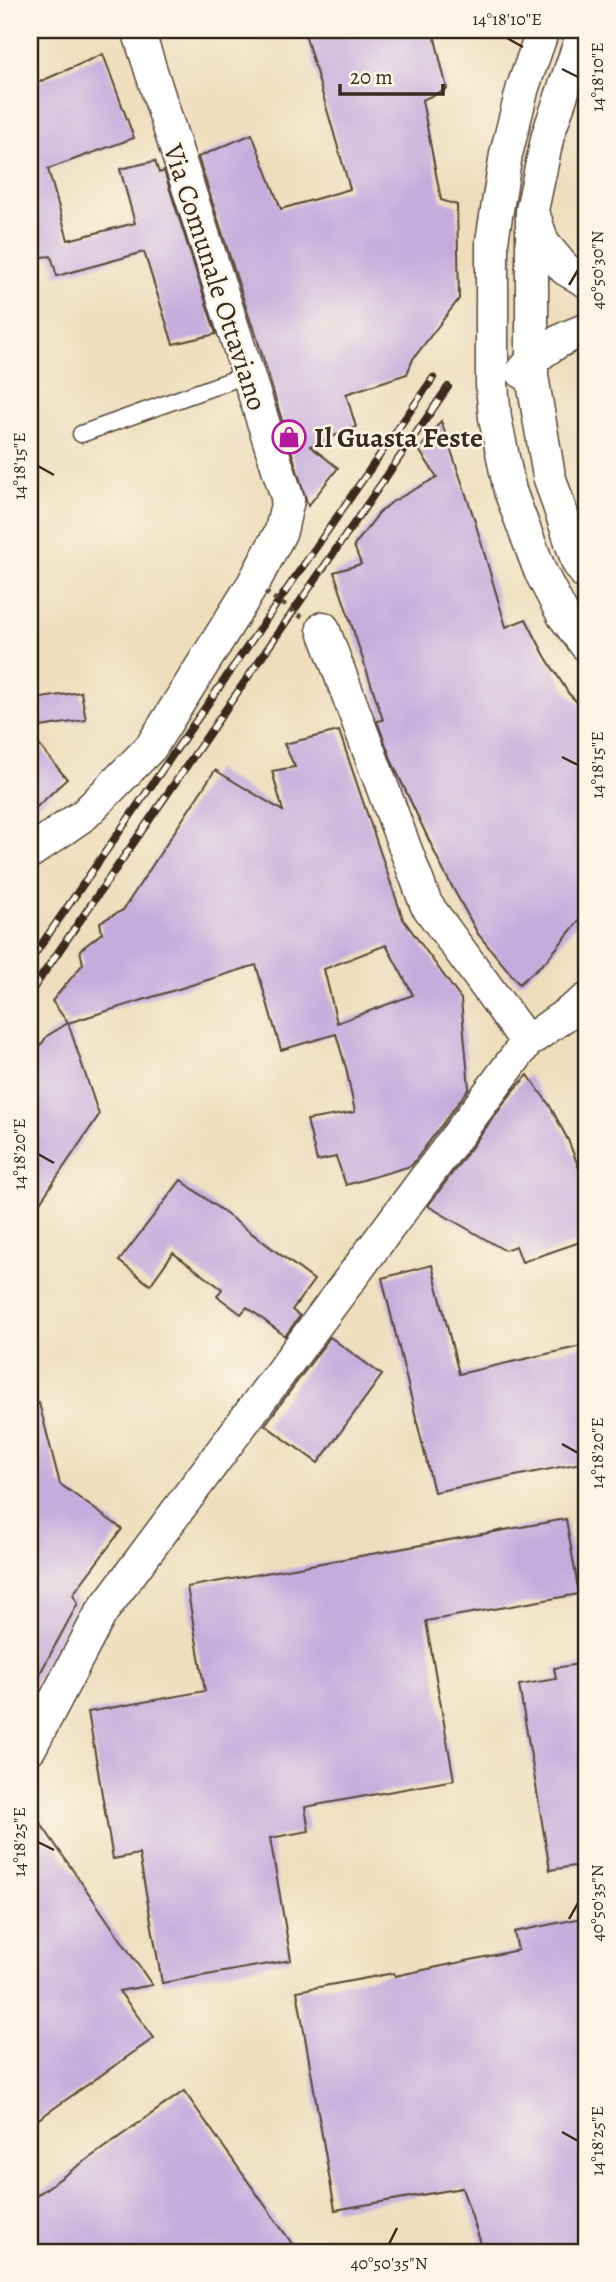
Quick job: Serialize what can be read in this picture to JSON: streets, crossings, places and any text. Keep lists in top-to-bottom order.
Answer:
{
  "streets": {
    "street": ["Via Comunale Ottaviano"]
  },
  "places": {
    "shop": ["Il Guasta Feste"]
  },
  "scale_bar": "20 m",
  "coordinates": [
    "14°18'10\"E",
    "40°50'30\"N",
    "14°18'15\"E",
    "14°18'20\"E",
    "14°18'25\"E",
    "40°50'35\"N"
  ]
}
